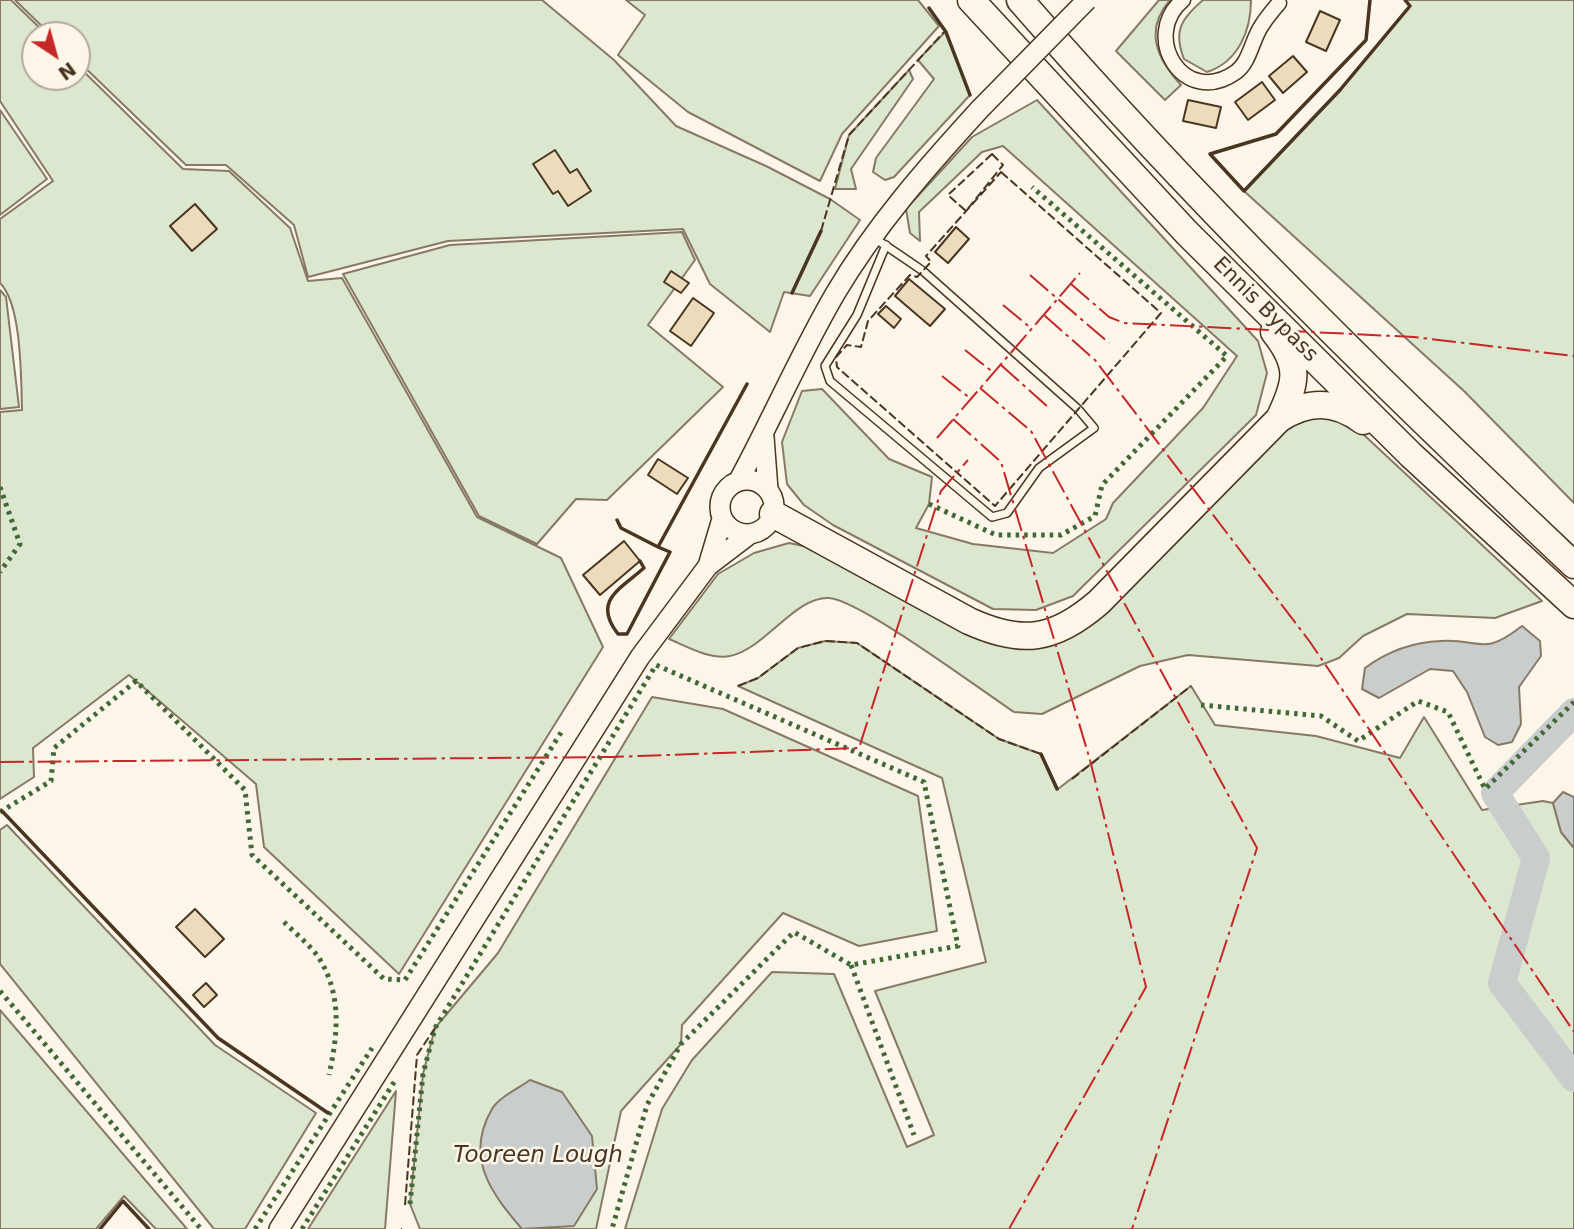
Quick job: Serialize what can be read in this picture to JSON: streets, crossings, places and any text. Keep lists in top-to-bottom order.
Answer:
{
  "streets": {
    "highway": ["Ennis Bypass"]
  },
  "water": ["Tooreen Lough"],
  "north": "bottom right"
}
